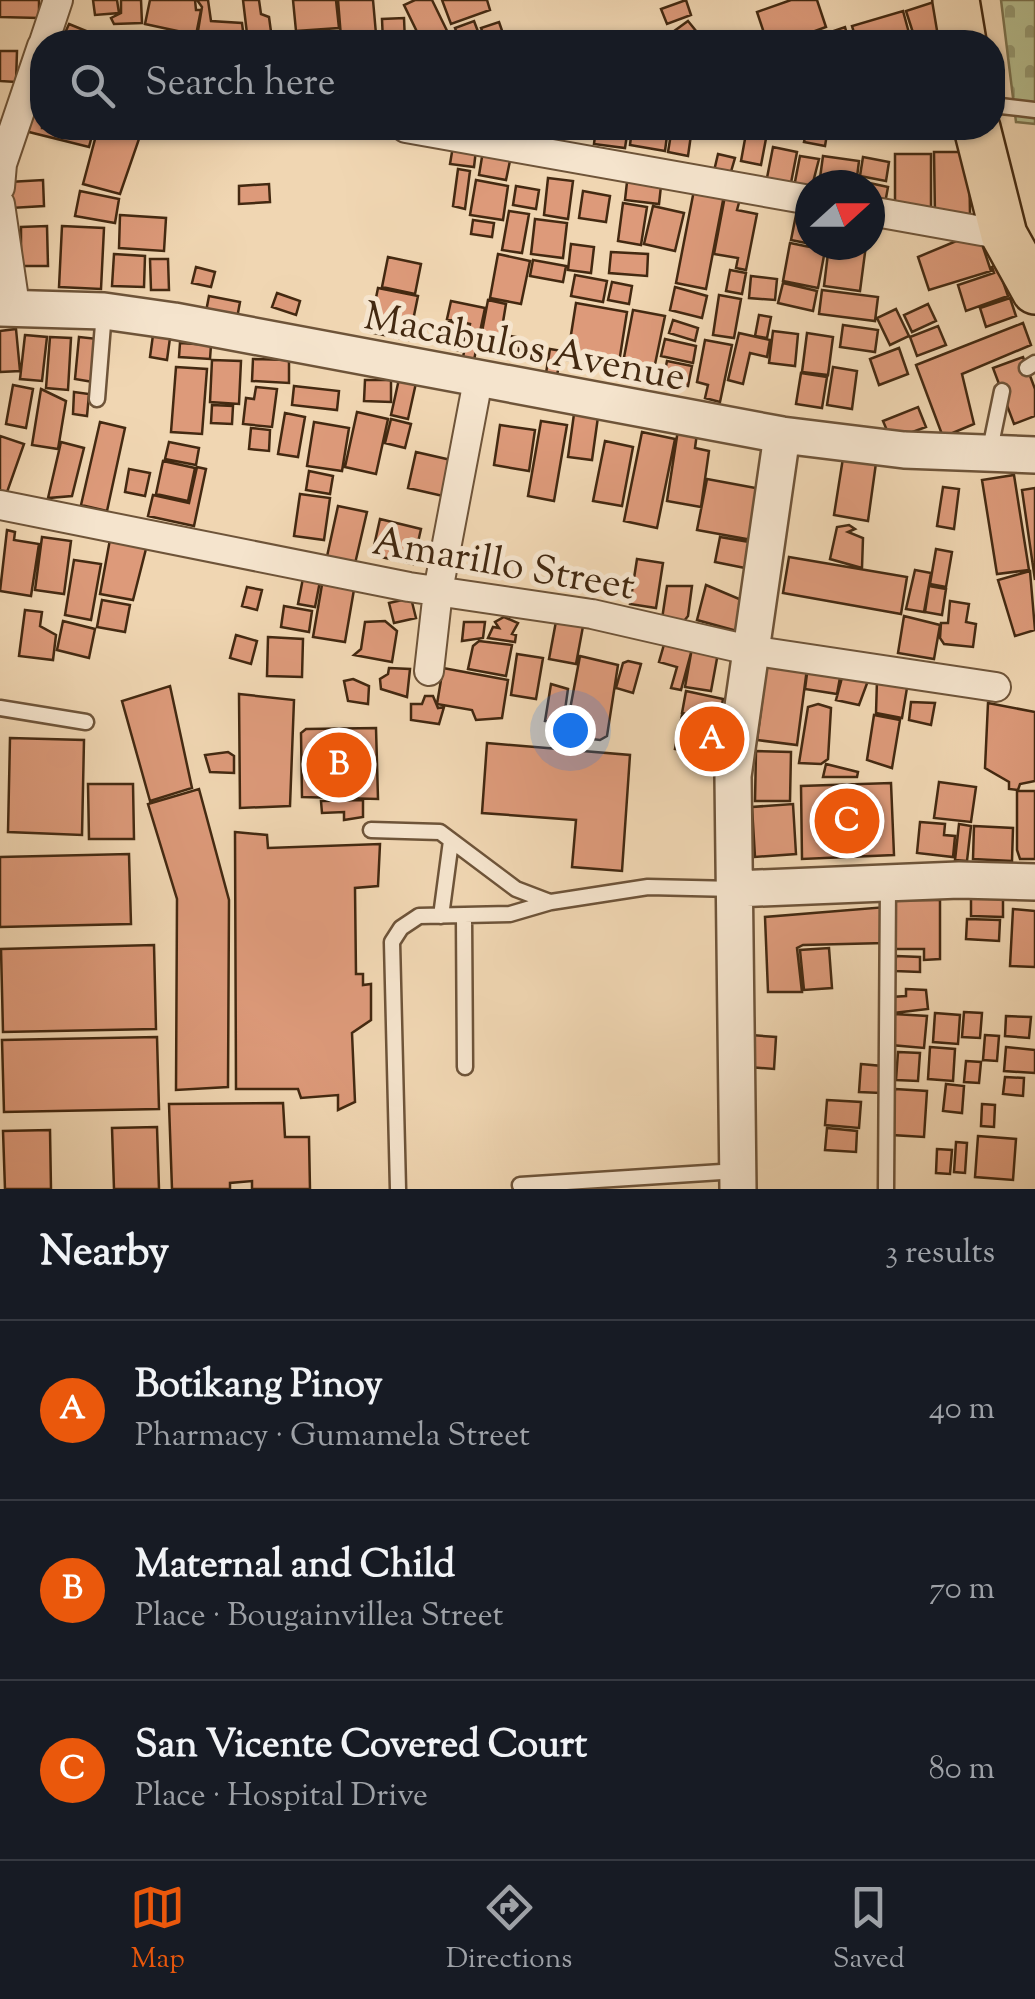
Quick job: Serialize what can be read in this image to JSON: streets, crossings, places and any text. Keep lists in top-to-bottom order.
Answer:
{
  "streets": {
    "street": ["Macabulos Avenue", "Amarillo Street"]
  },
  "north": "right",
  "page": {
    "search": "Search here",
    "pins": ["A", "B", "C"],
    "heading": ["Nearby", "3 results"],
    "list": [
      {
        "mark": "A",
        "name": "Botikang Pinoy",
        "note": "Pharmacy · Gumamela Street",
        "value": "40 m"
      },
      {
        "mark": "B",
        "name": "Maternal and Child",
        "note": "Place · Bougainvillea Street",
        "value": "70 m"
      },
      {
        "mark": "C",
        "name": "San Vicente Covered Court",
        "note": "Place · Hospital Drive",
        "value": "80 m"
      }
    ],
    "nav": ["Map", "Directions", "Saved"]
  }
}
